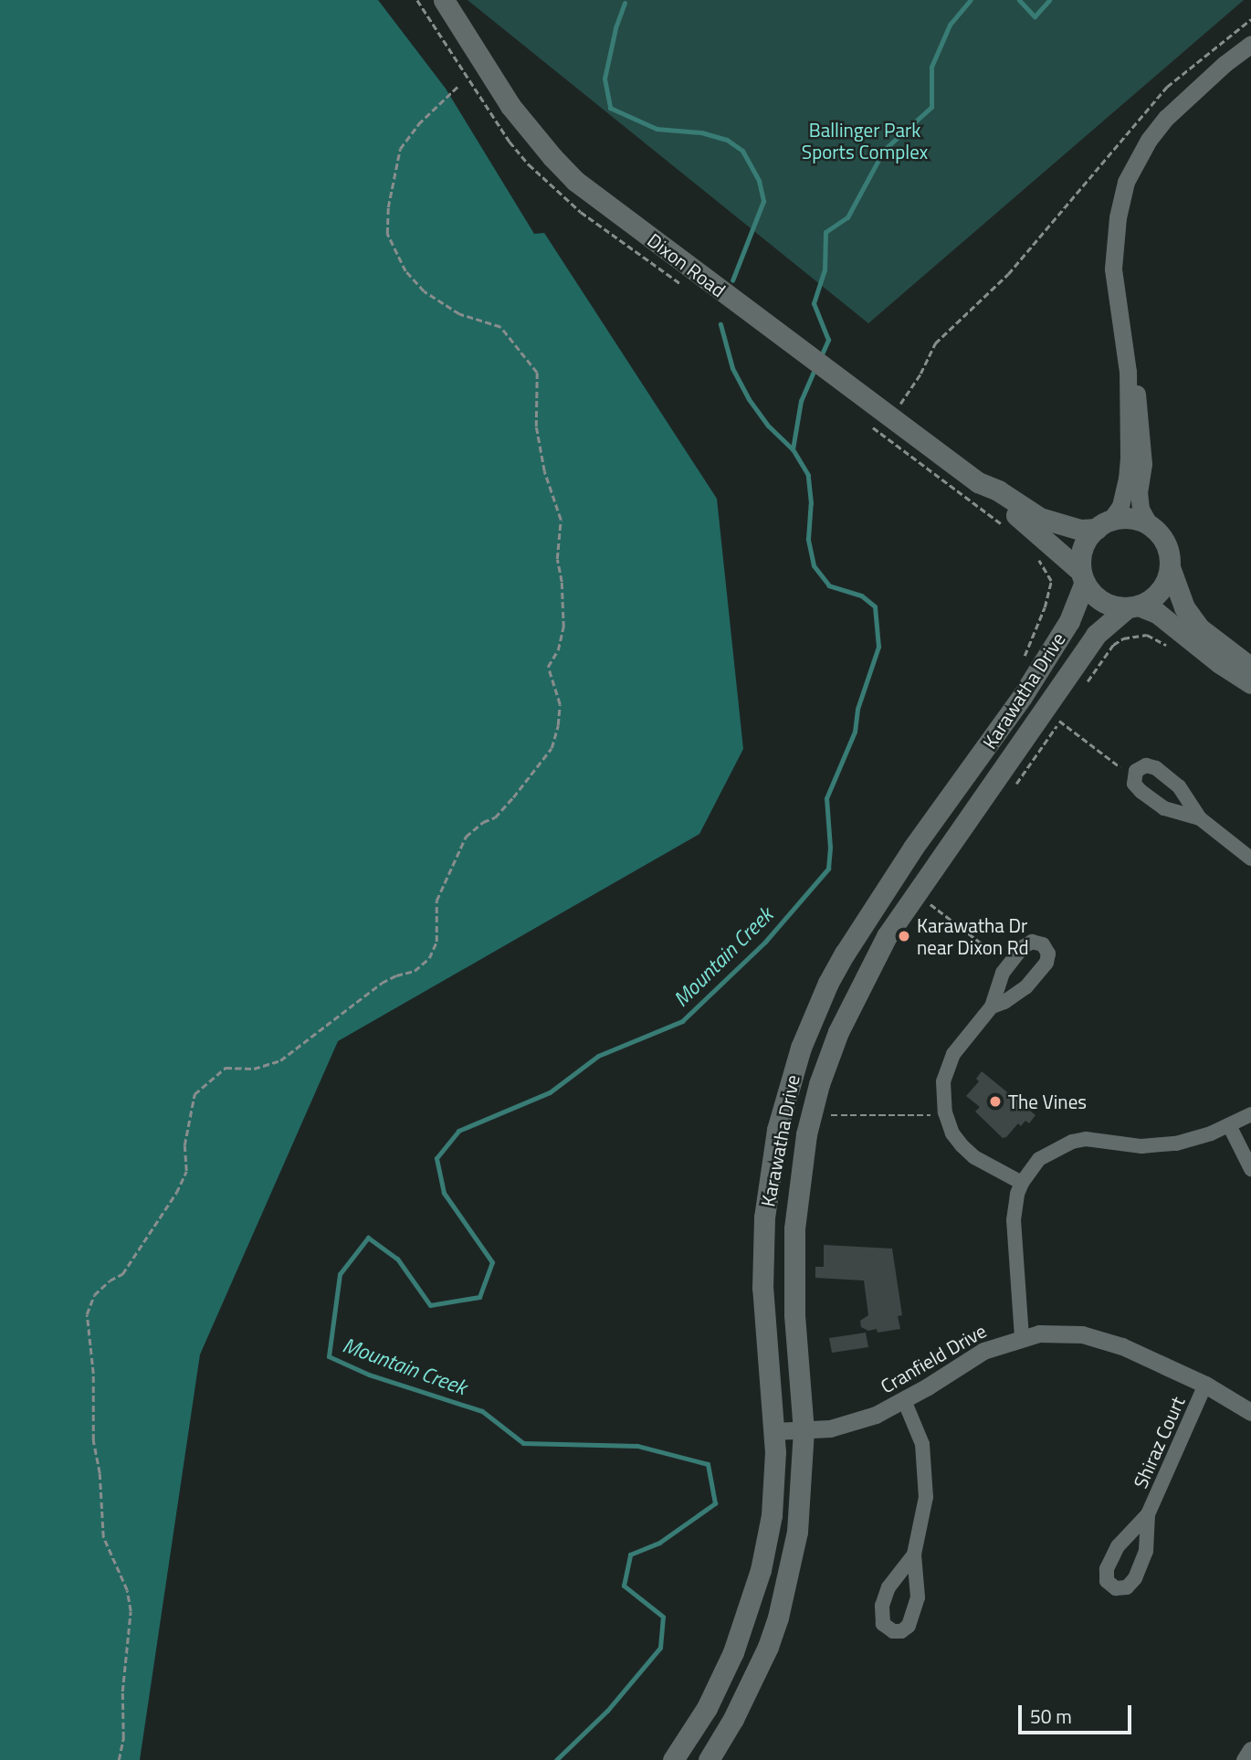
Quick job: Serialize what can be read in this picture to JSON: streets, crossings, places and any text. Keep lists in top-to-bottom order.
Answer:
{
  "streets": {
    "main road": ["Dixon Road", "Karawatha Drive"],
    "street": ["Cranfield Drive", "Shiraz Court"]
  },
  "crossings": [
    ["Dixon Road", "Karawatha Drive"],
    ["Karawatha Drive", "Cranfield Drive"],
    ["Cranfield Drive", "Shiraz Court"]
  ],
  "water": ["Mountain Creek"],
  "parks": ["Ballinger Park Sports Complex"],
  "places": ["Karawatha Dr near Dixon Rd", "The Vines"],
  "scale_bar": "50 m"
}
